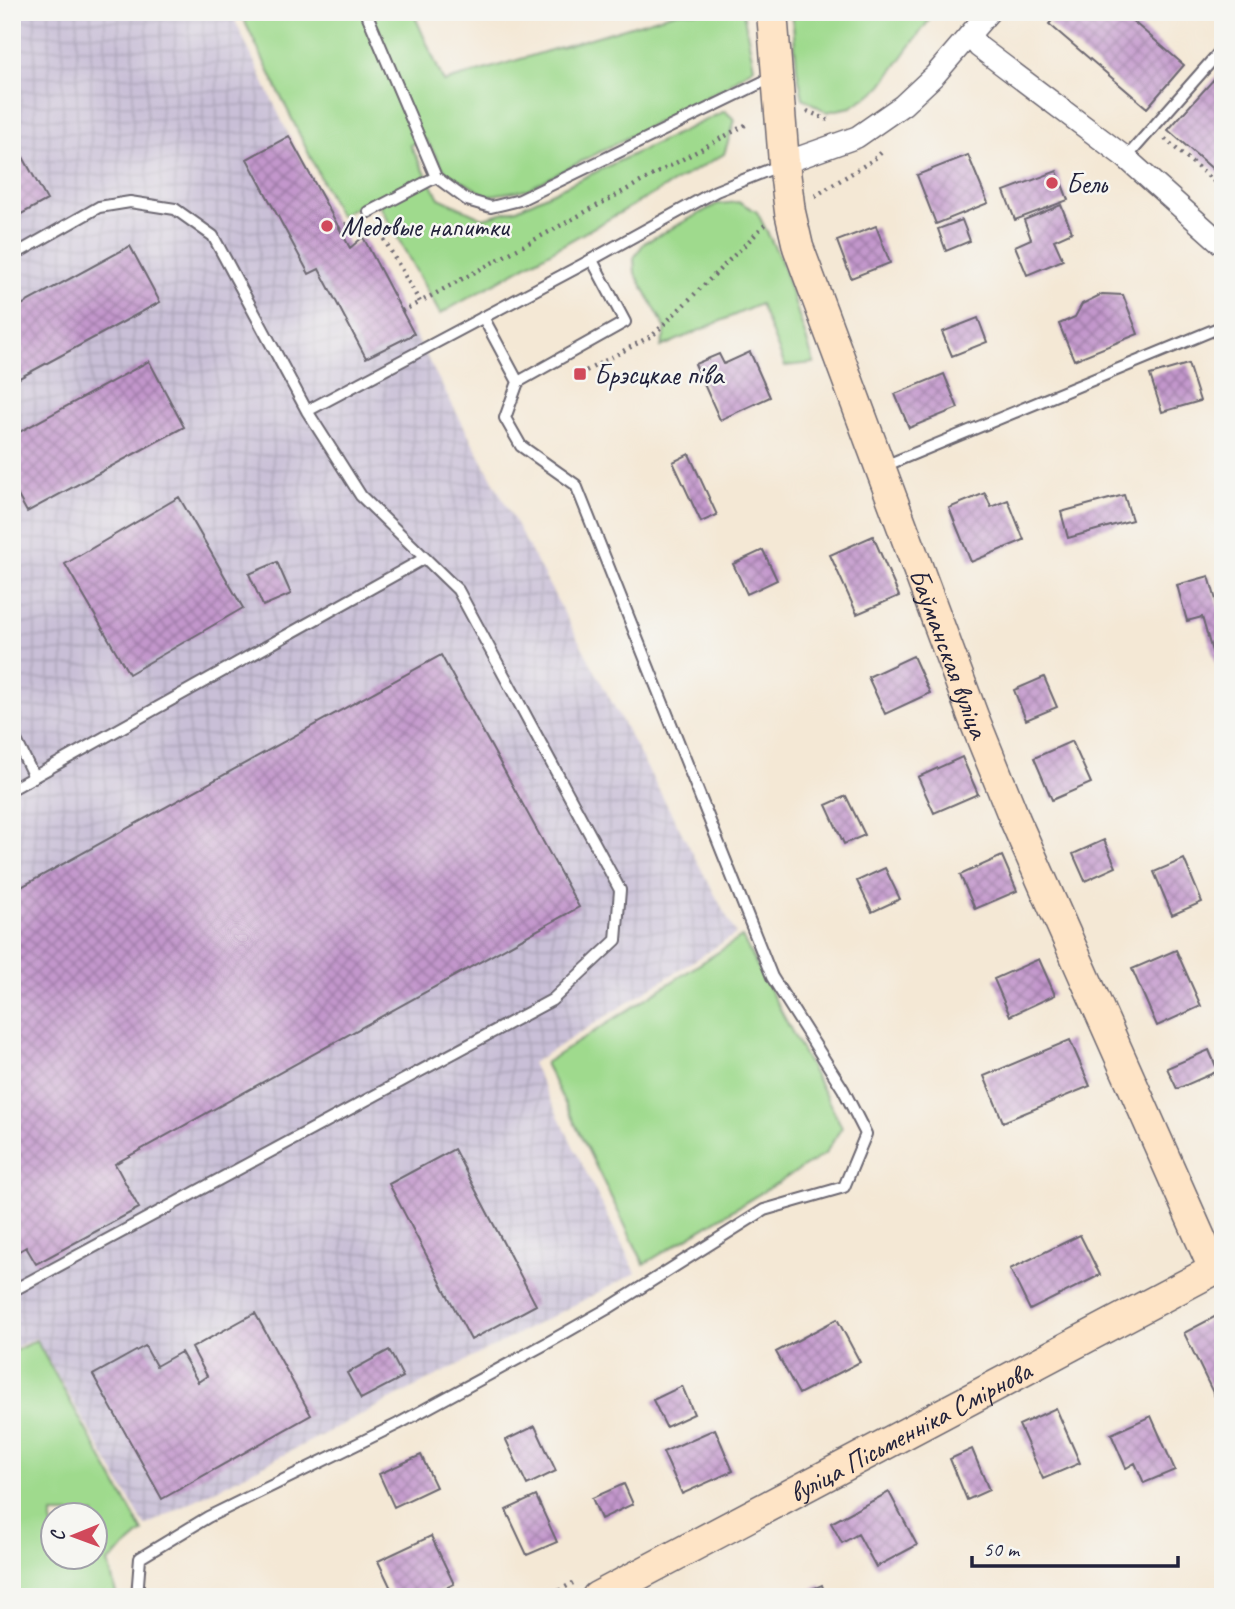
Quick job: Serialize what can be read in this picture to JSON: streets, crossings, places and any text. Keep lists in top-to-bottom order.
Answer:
{
  "streets": {
    "street": ["Баўманская вуліца", "вуліца Пісьменніка Смірнова"]
  },
  "crossings": [
    ["Баўманская вуліца", "вуліца Пісьменніка Смірнова"]
  ],
  "places": {
    "other": ["Бель", "Медовые напитки"],
    "transit": ["Брэсцкае піва"]
  },
  "scale_bar": "50 m",
  "north": "left"
}
